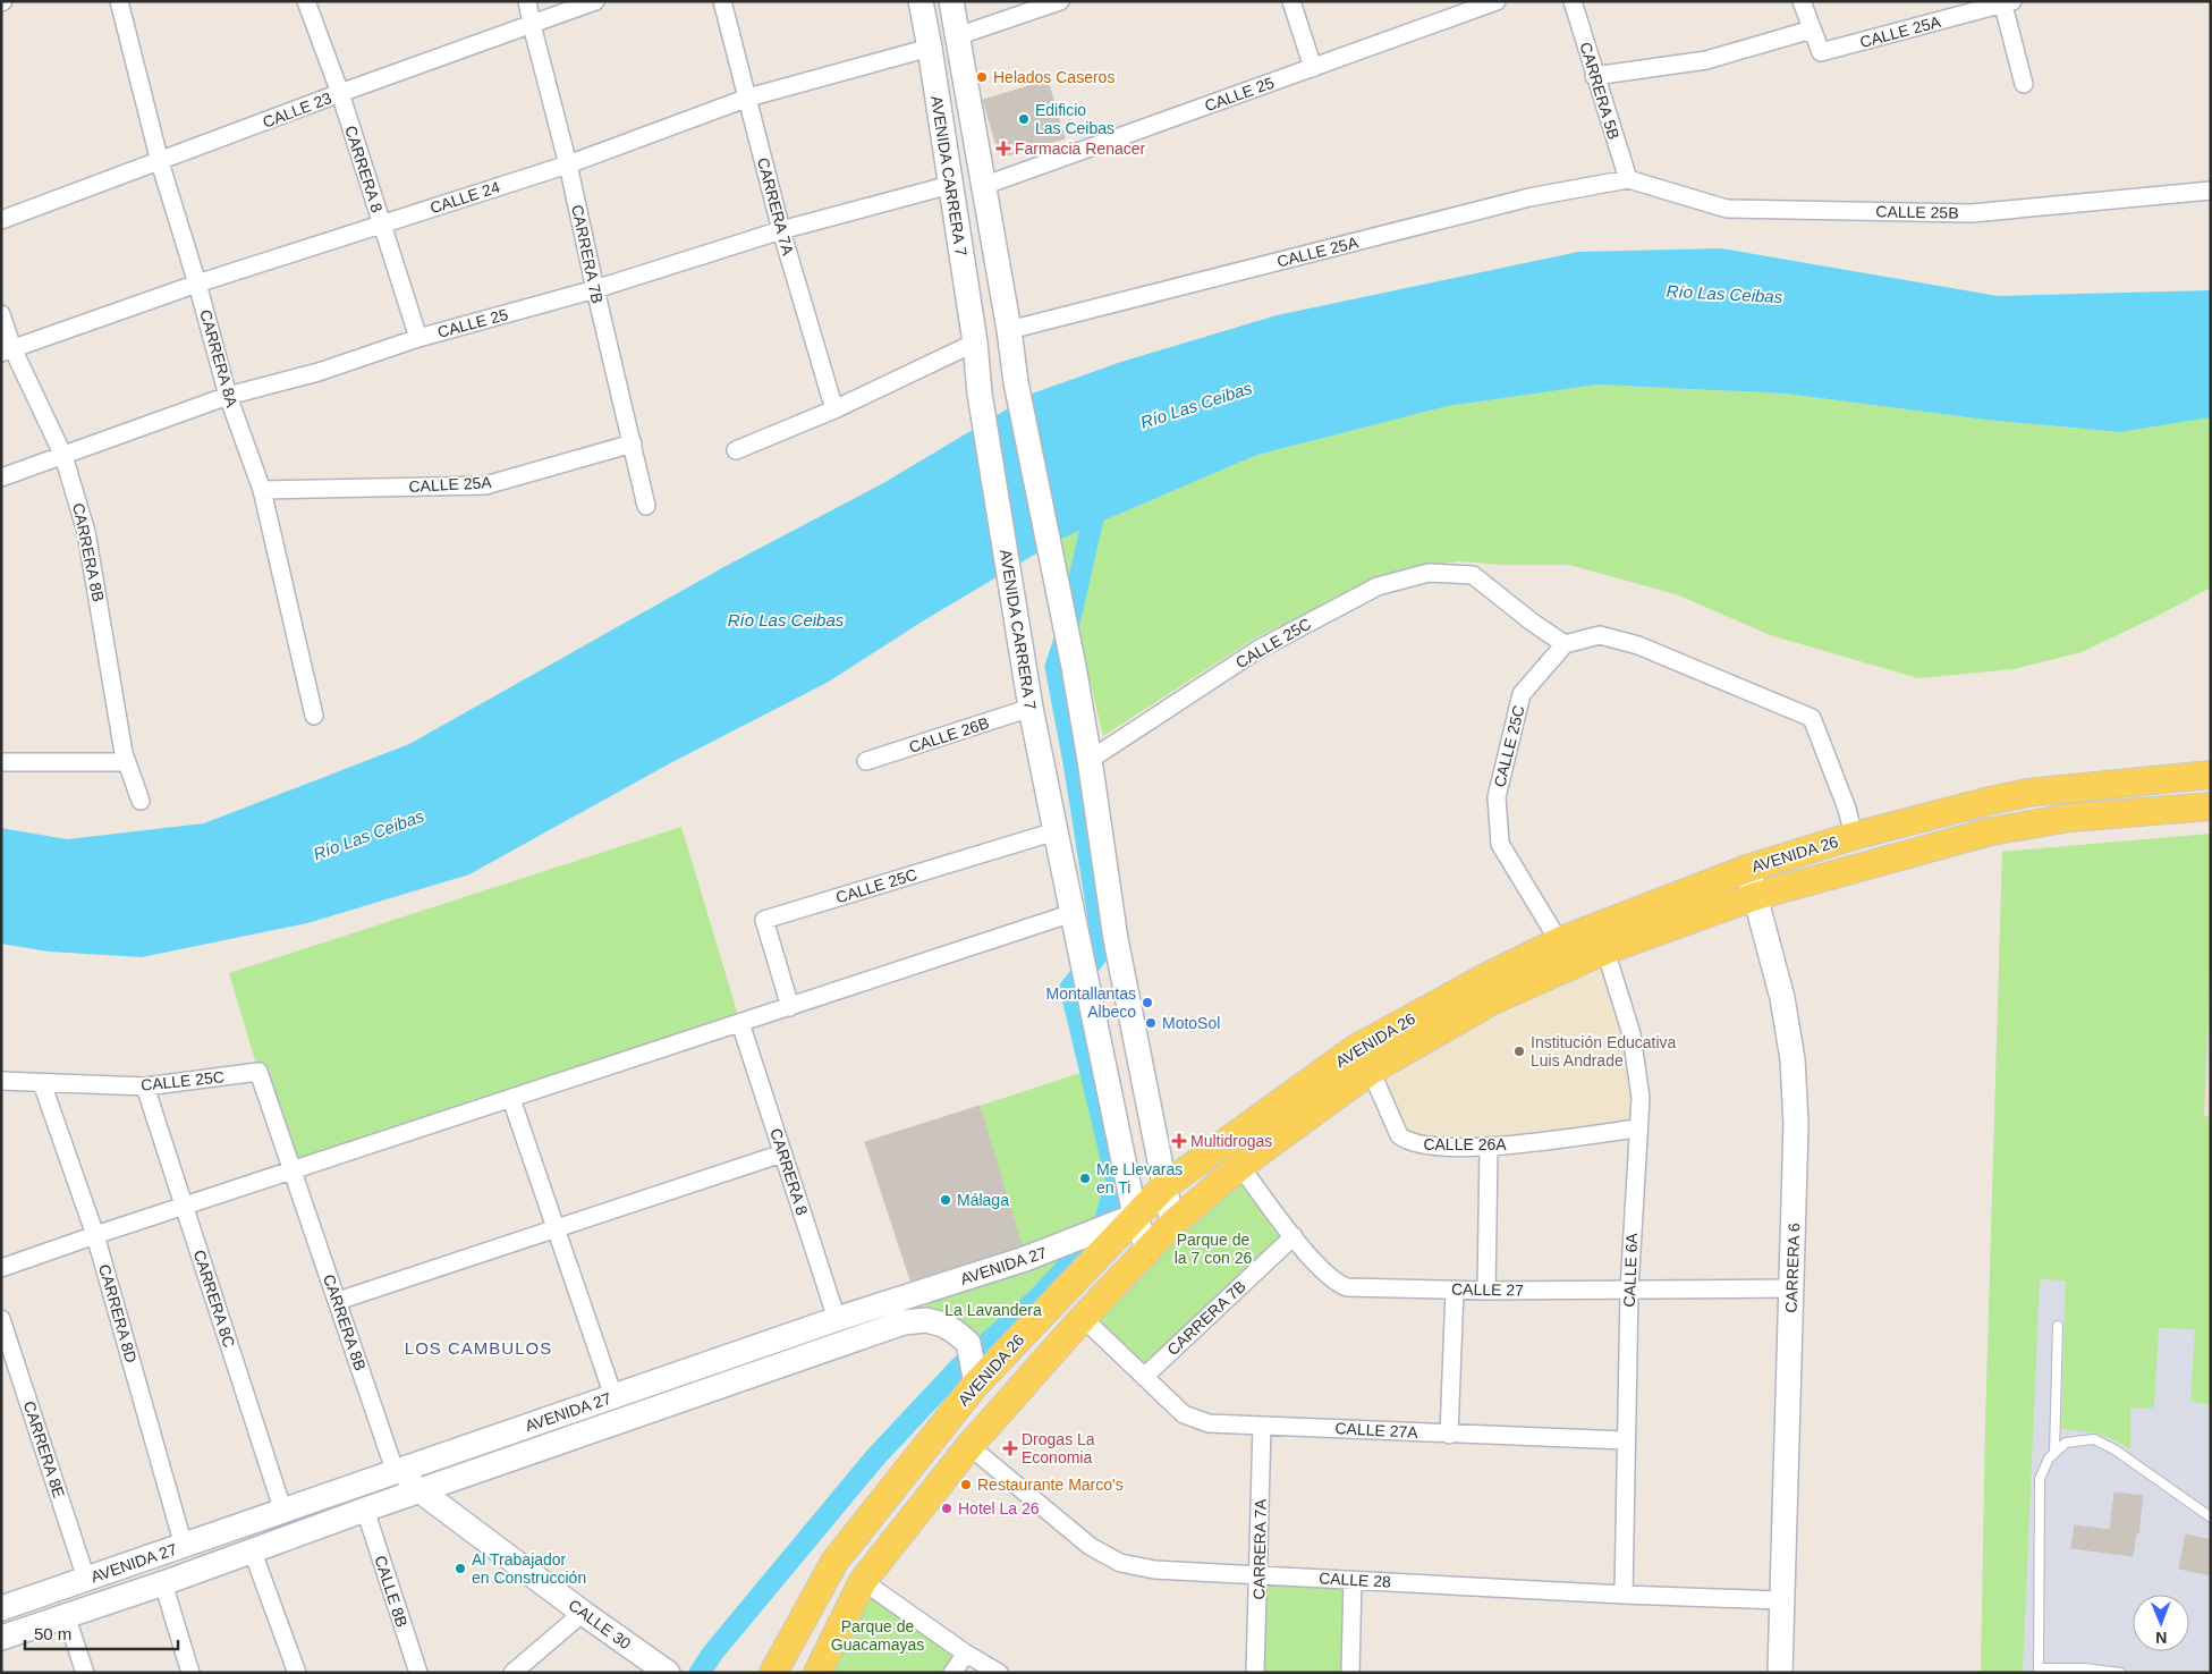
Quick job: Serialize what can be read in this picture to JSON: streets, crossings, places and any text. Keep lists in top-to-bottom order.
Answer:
{
  "streets": {
    "main road": [
      "AVENIDA CARRERA 7",
      "AVENIDA 26",
      "AVENIDA 27",
      "CARRERA 6",
      "CALLE 30"
    ],
    "street": [
      "CALLE 25A",
      "CARRERA 5B",
      "CALLE 25",
      "CALLE 23",
      "CARRERA 8",
      "CALLE 24",
      "CARRERA 7A",
      "CALLE 25B",
      "CARRERA 7B",
      "CARRERA 8A",
      "CARRERA 8B",
      "CALLE 25C",
      "CALLE 26B",
      "CALLE 26A",
      "CALLE 6A",
      "CALLE 27",
      "CARRERA 8C",
      "CARRERA 8D",
      "CALLE 27A",
      "CARRERA 8E",
      "CALLE 28",
      "CALLE 8B"
    ]
  },
  "crossings": [
    ["CALLE 25A", "CARRERA 5B"],
    ["CALLE 25A", "AVENIDA CARRERA 7"],
    ["CALLE 25A", "CALLE 25B"],
    ["CALLE 25A", "CARRERA 7B"],
    ["CALLE 25A", "CARRERA 8A"],
    ["CARRERA 5B", "CALLE 25B"],
    ["CALLE 25", "CARRERA 8"],
    ["CALLE 25", "AVENIDA CARRERA 7"],
    ["CALLE 25", "CARRERA 7A"],
    ["CALLE 25", "CARRERA 7B"],
    ["CALLE 25", "CARRERA 8A"],
    ["CALLE 25", "CARRERA 8B"],
    ["CALLE 23", "CARRERA 8"],
    ["CALLE 23", "CARRERA 7B"],
    ["CALLE 23", "CARRERA 8A"],
    ["CARRERA 8", "CALLE 24"],
    ["CARRERA 8", "AVENIDA 27"],
    ["AVENIDA CARRERA 7", "CALLE 24"],
    ["AVENIDA CARRERA 7", "CALLE 25C"],
    ["AVENIDA CARRERA 7", "CALLE 26B"],
    ["AVENIDA CARRERA 7", "AVENIDA 26"],
    ["AVENIDA CARRERA 7", "AVENIDA 27"],
    ["CALLE 24", "CARRERA 7A"],
    ["CALLE 24", "CARRERA 7B"],
    ["CALLE 24", "CARRERA 8A"],
    ["CALLE 24", "CARRERA 8B"],
    ["CARRERA 7A", "CALLE 27A"],
    ["CARRERA 7A", "CALLE 28"],
    ["CARRERA 7B", "CALLE 27"],
    ["CARRERA 7B", "CALLE 27A"],
    ["CARRERA 8B", "CALLE 25C"],
    ["CARRERA 8B", "AVENIDA 27"],
    ["CARRERA 8B", "CALLE 30"],
    ["CALLE 25C", "AVENIDA 26"],
    ["CALLE 25C", "CARRERA 8C"],
    ["CALLE 25C", "CARRERA 8D"],
    ["AVENIDA 26", "CALLE 26A"],
    ["AVENIDA 26", "AVENIDA 27"],
    ["AVENIDA 26", "CARRERA 6"],
    ["AVENIDA 26", "CALLE 6A"],
    ["AVENIDA 26", "CALLE 27"],
    ["AVENIDA 26", "CALLE 27A"],
    ["AVENIDA 26", "CALLE 28"],
    ["CALLE 26A", "CALLE 6A"],
    ["AVENIDA 27", "CARRERA 8C"],
    ["AVENIDA 27", "CARRERA 8D"],
    ["AVENIDA 27", "CARRERA 8E"],
    ["AVENIDA 27", "CALLE 8B"],
    ["AVENIDA 27", "CALLE 30"],
    ["CARRERA 6", "CALLE 27"],
    ["CARRERA 6", "CALLE 28"],
    ["CALLE 6A", "CALLE 27"],
    ["CALLE 6A", "CALLE 27A"],
    ["CALLE 6A", "CALLE 28"]
  ],
  "districts": ["LOS CAMBULOS"],
  "water": ["Río Las Ceibas"],
  "parks": ["Parque de la 7 con 26", "La Lavandera", "Parque de Guacamayas"],
  "places": {
    "other": [
      "Helados Caseros",
      "Edificio Las Ceibas",
      "Montallantas Albeco",
      "MotoSol",
      "Institución Educativa Luis Andrade",
      "Me Llevaras en Ti",
      "Málaga",
      "Restaurante Marco's",
      "Hotel La 26",
      "Al Trabajador en Construcción"
    ],
    "health": ["Farmacia Renacer", "Multidrogas", "Drogas La Economia"]
  },
  "scale_bar": "50 m",
  "north": "bottom"
}
